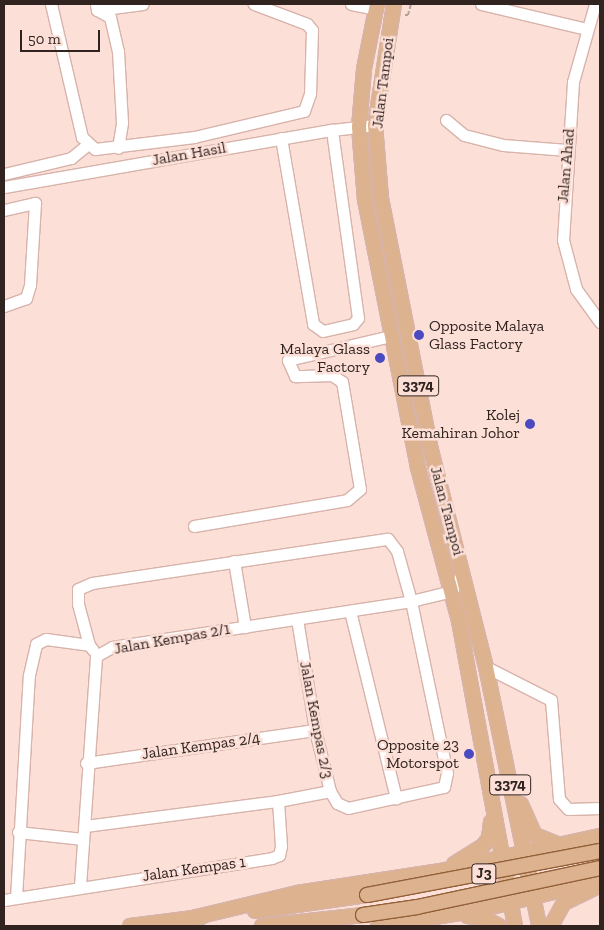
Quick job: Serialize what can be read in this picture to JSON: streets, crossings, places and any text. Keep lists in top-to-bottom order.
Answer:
{
  "streets": {
    "main road": ["Jalan Tampoi", "3374", "J3"],
    "street": [
      "Jalan Hasil",
      "Jalan Ahad",
      "Jalan Kempas 2/1",
      "Jalan Kempas 2/3",
      "Jalan Kempas 2/4",
      "Jalan Kempas 1"
    ]
  },
  "crossings": [
    ["Jalan Tampoi", "Jalan Hasil"],
    ["Jalan Tampoi", "Jalan Kempas 2/1"],
    ["Jalan Kempas 2/1", "Jalan Kempas 2/3"],
    ["Jalan Kempas 2/1", "Jalan Kempas 2/4"],
    ["Jalan Kempas 2/1", "Jalan Kempas 1"],
    ["Jalan Kempas 2/3", "Jalan Kempas 2/4"]
  ],
  "places": [
    "Opposite Malaya Glass Factory",
    "Malaya Glass Factory",
    "Kolej Kemahiran Johor",
    "Opposite 23 Motorspot"
  ],
  "scale_bar": "50 m"
}
